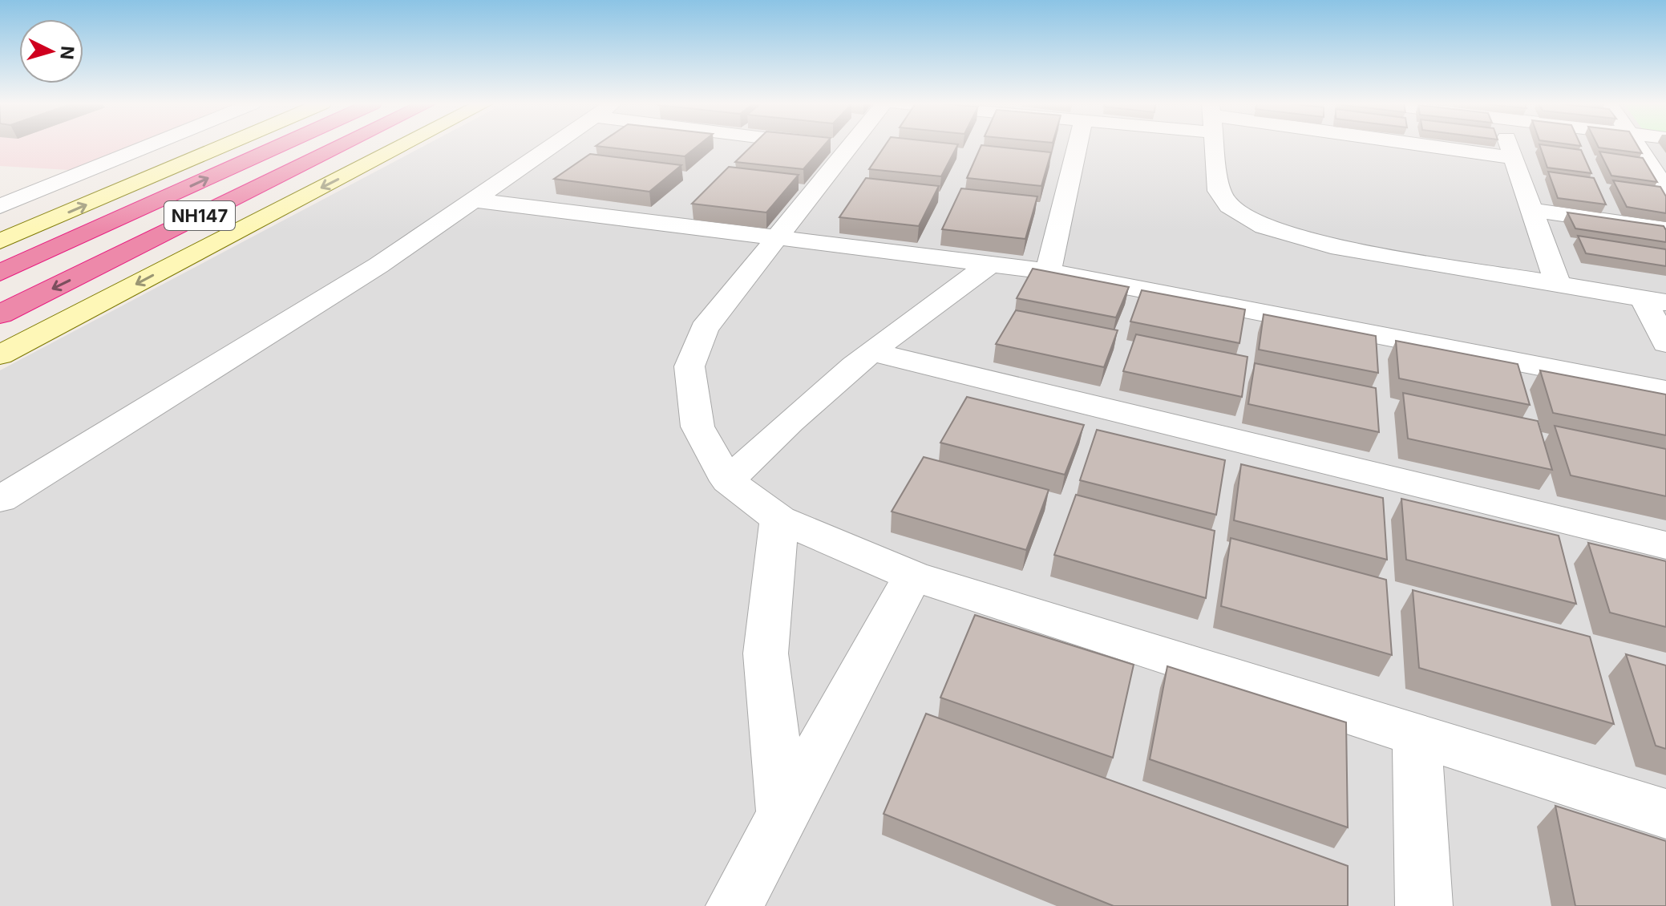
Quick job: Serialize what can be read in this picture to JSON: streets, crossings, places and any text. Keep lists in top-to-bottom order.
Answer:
{
  "streets": {
    "highway": ["NH147"]
  },
  "north": "right"
}
